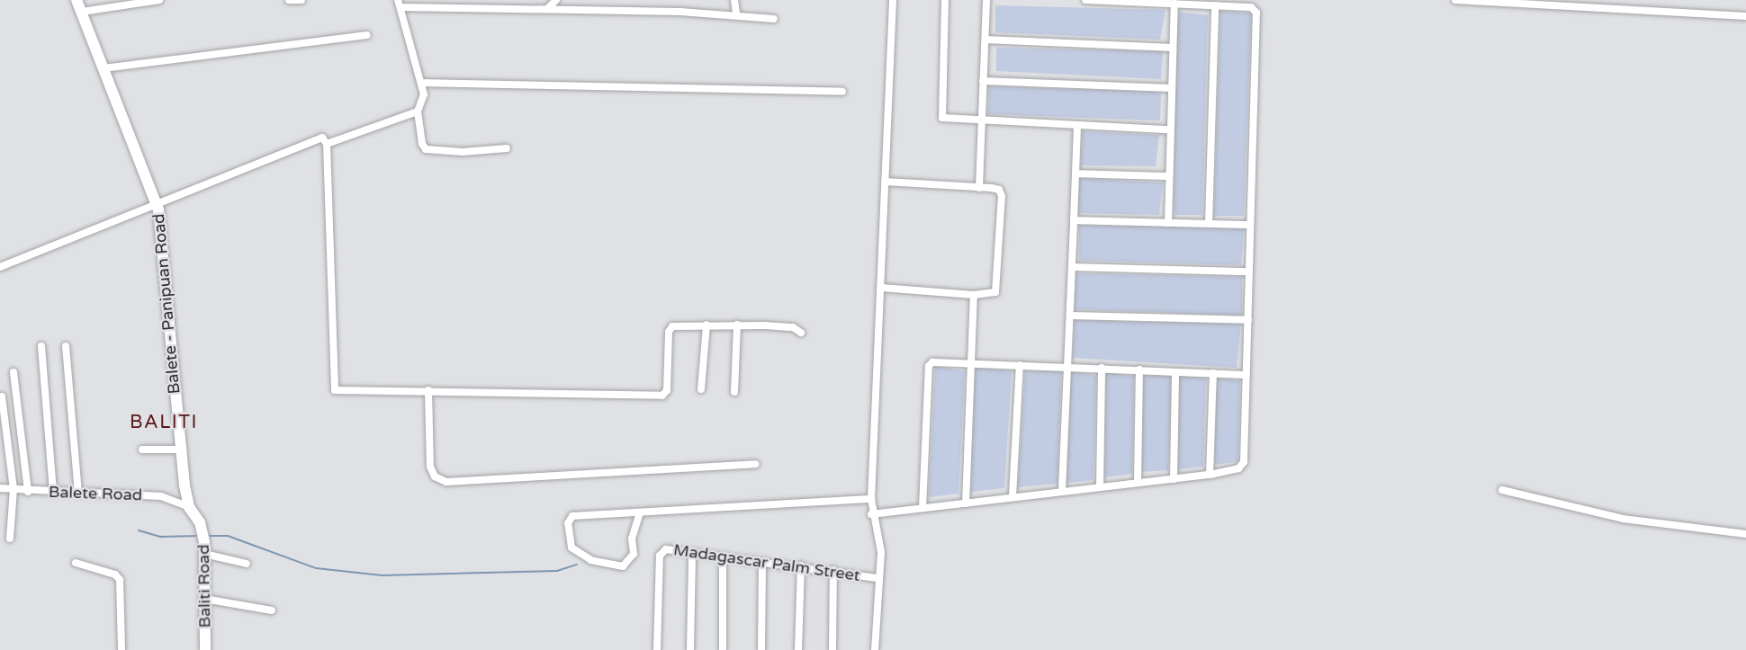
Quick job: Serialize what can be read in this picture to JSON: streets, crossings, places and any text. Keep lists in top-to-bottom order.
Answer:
{
  "streets": {
    "main road": ["Balete - Panipuan Road", "Baliti Road"],
    "street": ["Balete Road", "Madagascar Palm Street"]
  },
  "crossings": [
    ["Balete - Panipuan Road", "Balete Road"],
    ["Balete - Panipuan Road", "Baliti Road"]
  ],
  "districts": ["BALITI"]
}
